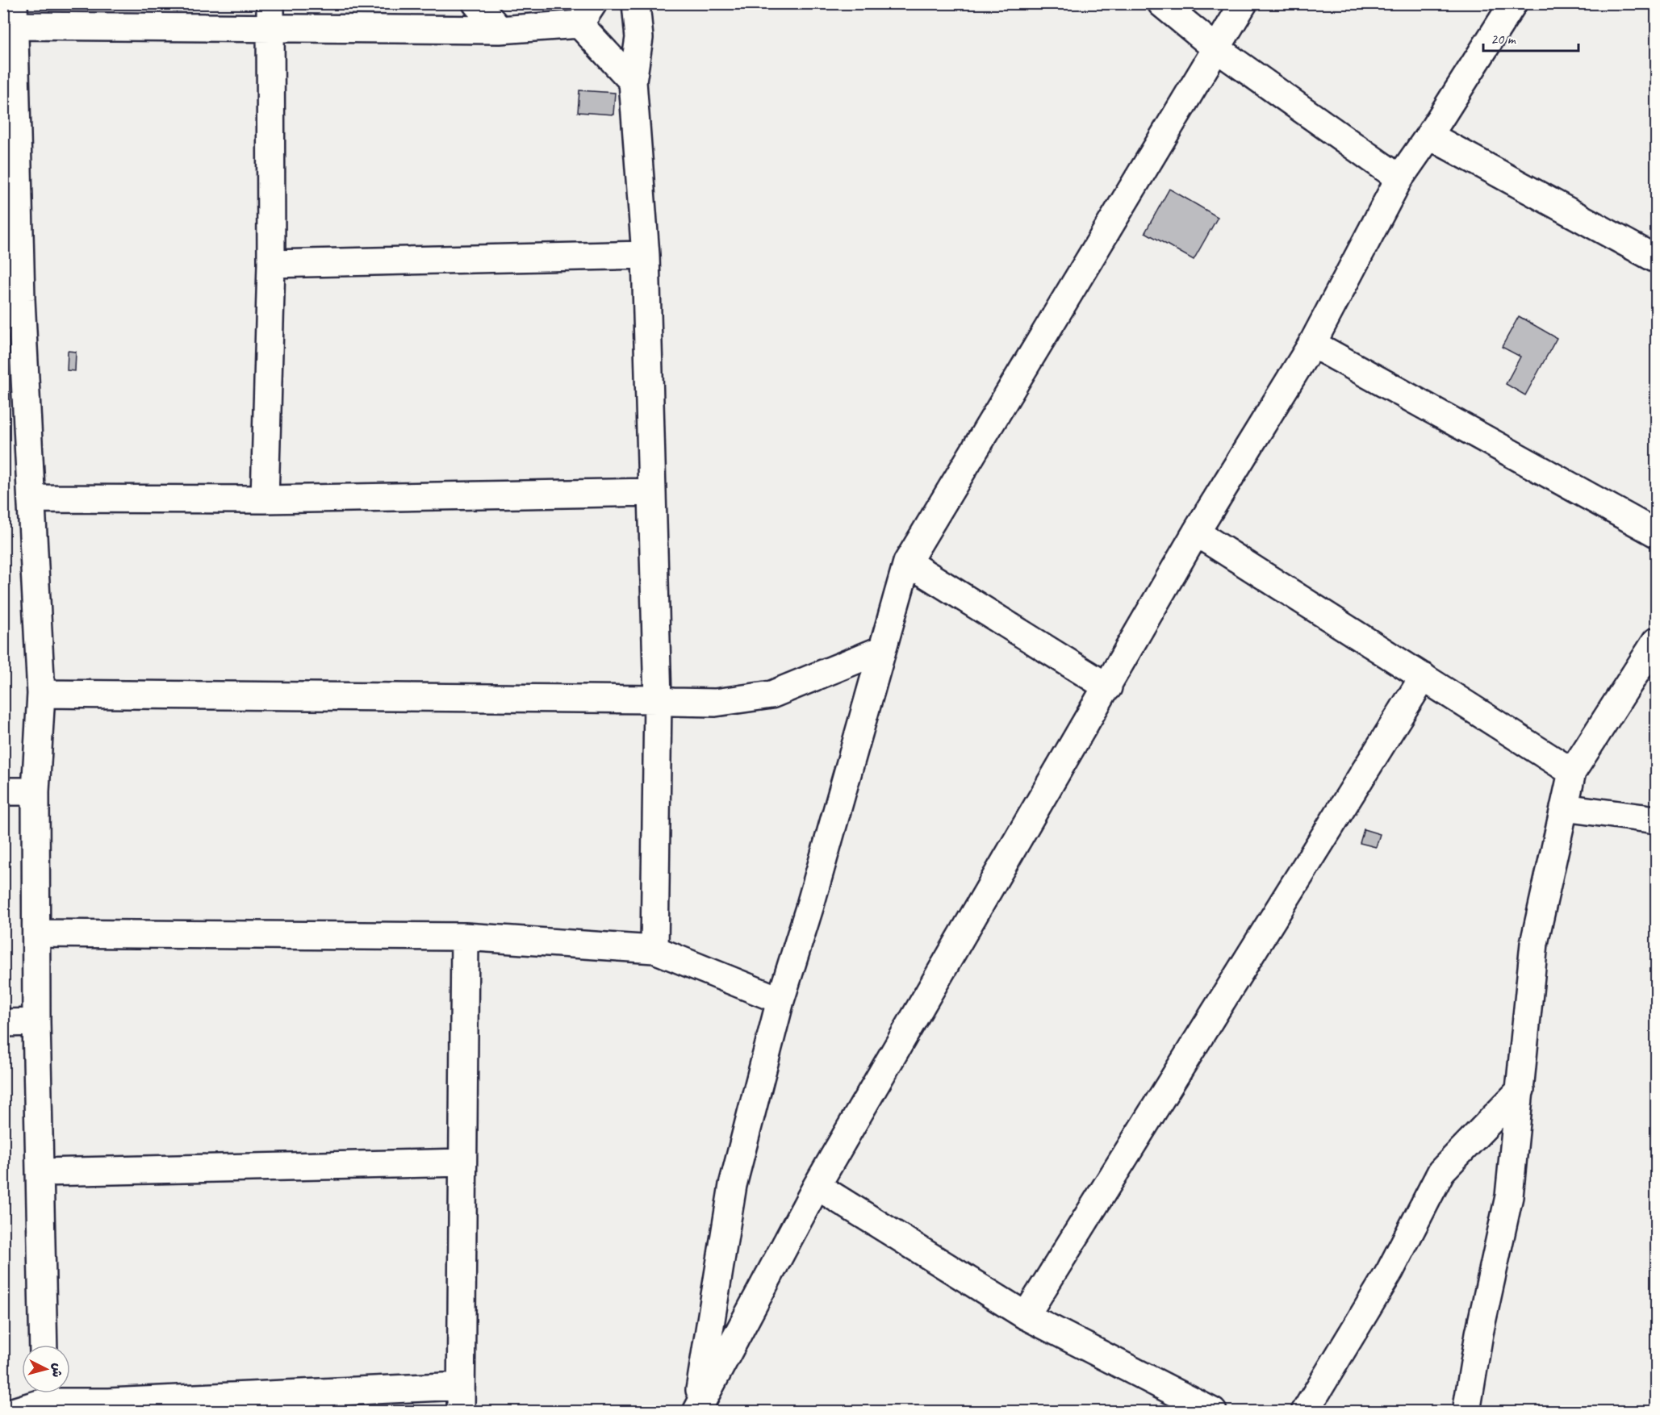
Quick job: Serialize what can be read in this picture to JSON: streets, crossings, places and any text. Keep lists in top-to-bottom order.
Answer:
{
  "scale_bar": "20 m",
  "north": "right"
}
